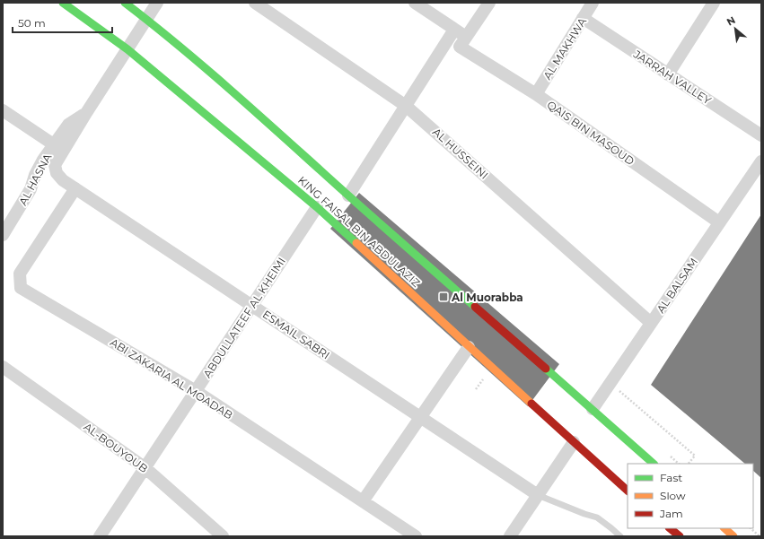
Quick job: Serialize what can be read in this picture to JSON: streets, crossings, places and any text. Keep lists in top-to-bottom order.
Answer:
{
  "streets": {
    "main road": ["KING FAISAL BIN ABDULAZIZ"],
    "street": [
      "AL MAKHWA",
      "JARRAH VALLEY",
      "QAIS BIN MASOUD",
      "AL HUSSEINI",
      "AL HASNA",
      "AL BALSAM",
      "ABDULLATEEF AL KHEIMI",
      "ESMAIL SABRI",
      "ABI ZAKARIA AL MOADAB",
      "AL-BOUYOUB"
    ]
  },
  "crossings": [
    ["AL MAKHWA", "JARRAH VALLEY"],
    ["AL MAKHWA", "QAIS BIN MASOUD"],
    ["QAIS BIN MASOUD", "AL BALSAM"],
    ["AL HUSSEINI", "AL BALSAM"],
    ["AL HASNA", "KING FAISAL BIN ABDULAZIZ"],
    ["AL HASNA", "ESMAIL SABRI"],
    ["KING FAISAL BIN ABDULAZIZ", "AL BALSAM"],
    ["KING FAISAL BIN ABDULAZIZ", "ABDULLATEEF AL KHEIMI"],
    ["ABDULLATEEF AL KHEIMI", "ESMAIL SABRI"],
    ["ABDULLATEEF AL KHEIMI", "ABI ZAKARIA AL MOADAB"],
    ["ABDULLATEEF AL KHEIMI", "AL-BOUYOUB"],
    ["ESMAIL SABRI", "ABI ZAKARIA AL MOADAB"]
  ],
  "places": {
    "transit": ["Al Muorabba"]
  },
  "legend": ["Fast", "Slow", "Jam"],
  "scale_bar": "50 m",
  "north": "top left"
}
